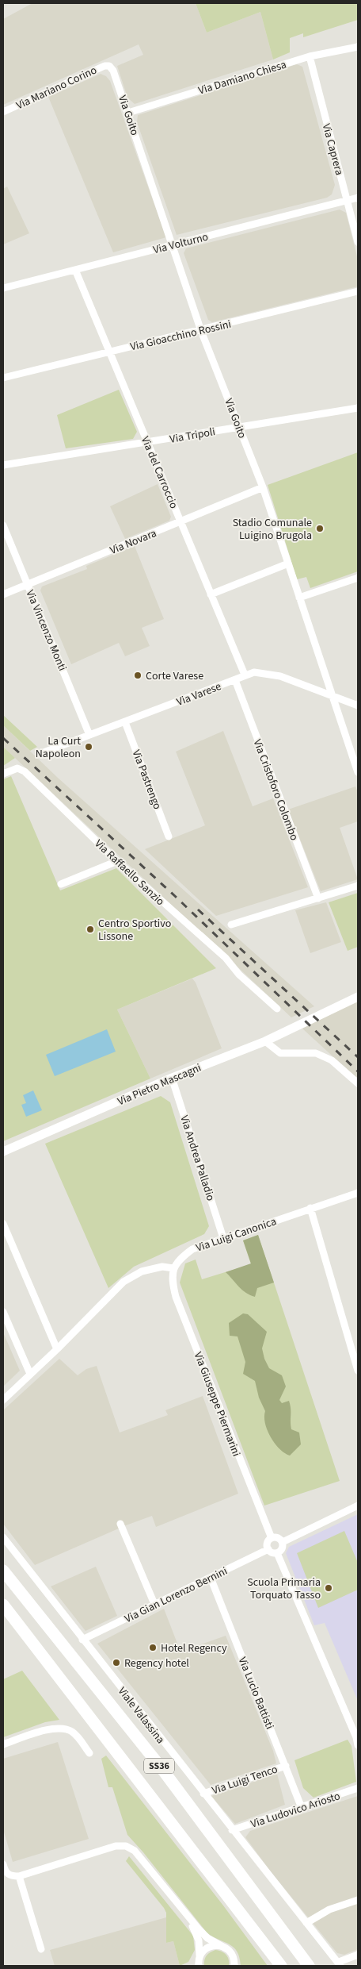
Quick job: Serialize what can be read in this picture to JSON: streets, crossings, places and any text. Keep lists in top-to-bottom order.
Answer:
{
  "streets": {
    "highway": ["SS36"],
    "street": [
      "Via Damiano Chiesa",
      "Via Mariano Corino",
      "Via Goito",
      "Via Caprera",
      "Via Volturno",
      "Via Gioacchino Rossini",
      "Via Tripoli",
      "Via del Carroccio",
      "Via Novara",
      "Via Vincenzo Monti",
      "Via Varese",
      "Via Pastrengo",
      "Via Cristoforo Colombo",
      "Via Raffaello Sanzio",
      "Via Pietro Mascagni",
      "Via Andrea Palladio",
      "Via Luigi Canonica",
      "Via Giuseppe Piermarini",
      "Via Gian Lorenzo Bernini",
      "Via Lucio Battisti",
      "Viale Valassina",
      "Via Luigi Tenco",
      "Via Ludovico Ariosto"
    ]
  },
  "crossings": [
    ["Via Damiano Chiesa", "Via Goito"],
    ["Via Damiano Chiesa", "Via Caprera"],
    ["Via Mariano Corino", "Via Goito"],
    ["Via Goito", "Via Volturno"],
    ["Via Goito", "Via Gioacchino Rossini"],
    ["Via Goito", "Via Tripoli"],
    ["Via Goito", "Via Novara"],
    ["Via Goito", "Via Varese"],
    ["Via Caprera", "Via Volturno"],
    ["Via Volturno", "Via del Carroccio"],
    ["Via Gioacchino Rossini", "Via del Carroccio"],
    ["Via Tripoli", "Via del Carroccio"],
    ["Via del Carroccio", "Via Novara"],
    ["Via del Carroccio", "Via Varese"],
    ["Via Novara", "Via Vincenzo Monti"],
    ["Via Vincenzo Monti", "Via Varese"],
    ["Via Varese", "Via Pastrengo"],
    ["Via Varese", "Via Cristoforo Colombo"],
    ["Via Pietro Mascagni", "Via Andrea Palladio"],
    ["Via Andrea Palladio", "Via Luigi Canonica"],
    ["Via Luigi Canonica", "Via Giuseppe Piermarini"],
    ["Via Giuseppe Piermarini", "Via Gian Lorenzo Bernini"],
    ["Via Gian Lorenzo Bernini", "Via Lucio Battisti"],
    ["Via Gian Lorenzo Bernini", "Viale Valassina"],
    ["Via Lucio Battisti", "Via Luigi Tenco"],
    ["Via Lucio Battisti", "Via Ludovico Ariosto"],
    ["Viale Valassina", "Via Luigi Tenco"],
    ["Viale Valassina", "Via Ludovico Ariosto"]
  ],
  "places": [
    "Stadio Comunale Luigino Brugola",
    "Corte Varese",
    "La Curt Napoleon",
    "Centro Sportivo Lissone",
    "Scuola Primaria Torquato Tasso",
    "Hotel Regency",
    "Regency hotel"
  ]
}
